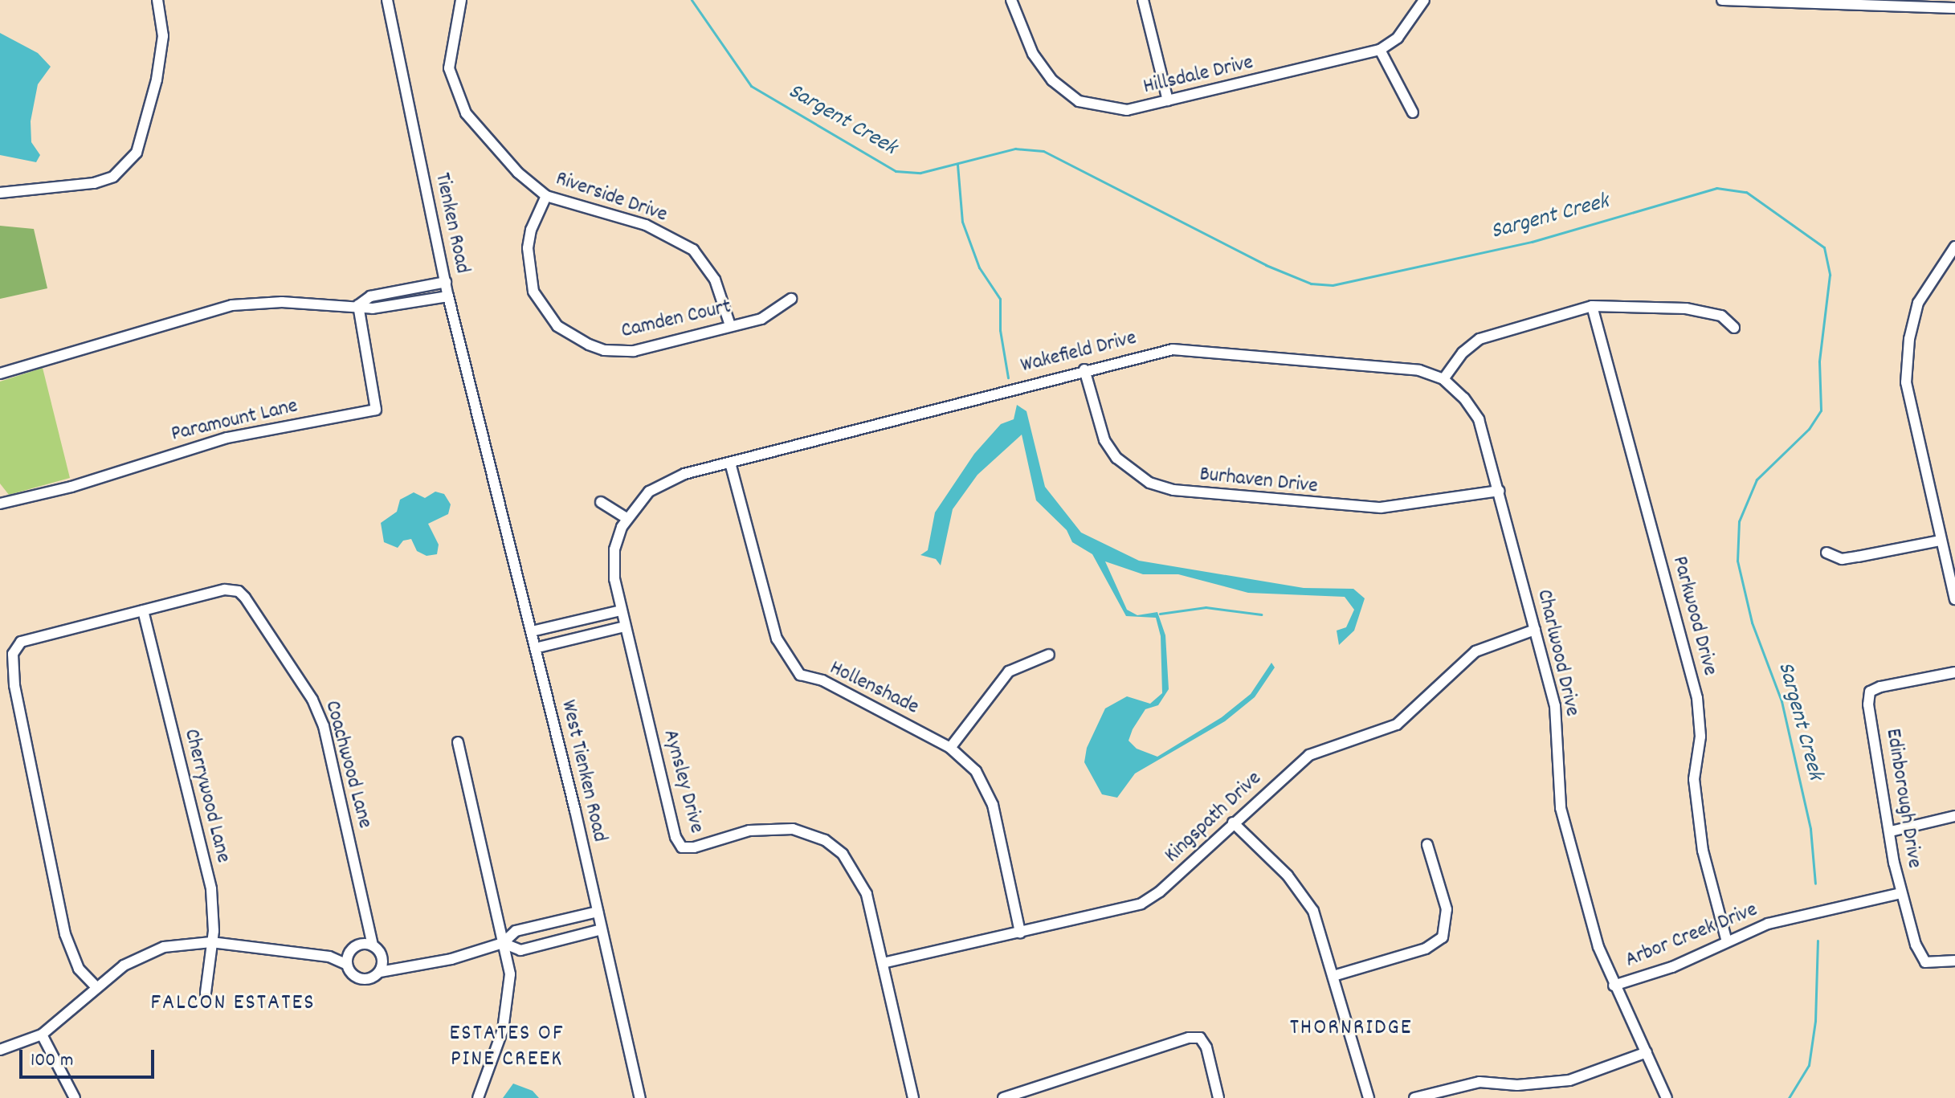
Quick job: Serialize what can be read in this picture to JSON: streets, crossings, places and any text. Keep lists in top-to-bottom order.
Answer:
{
  "streets": {
    "street": [
      "Hillsdale Drive",
      "Riverside Drive",
      "Tienken Road",
      "Camden Court",
      "Wakefield Drive",
      "Paramount Lane",
      "Burhaven Drive",
      "Parkwood Drive",
      "Charlwood Drive",
      "Hollenshade",
      "Coachwood Lane",
      "West Tienken Road",
      "Aynsley Drive",
      "Cherrywood Lane",
      "Edinborough Drive",
      "Kingspath Drive",
      "Arbor Creek Drive"
    ]
  },
  "crossings": [
    ["Riverside Drive", "Camden Court"],
    ["Tienken Road", "West Tienken Road"],
    ["Wakefield Drive", "Burhaven Drive"],
    ["Wakefield Drive", "Charlwood Drive"],
    ["Wakefield Drive", "Hollenshade"],
    ["Wakefield Drive", "Aynsley Drive"],
    ["Burhaven Drive", "Charlwood Drive"],
    ["Parkwood Drive", "Arbor Creek Drive"],
    ["Charlwood Drive", "Kingspath Drive"],
    ["Charlwood Drive", "Arbor Creek Drive"],
    ["Hollenshade", "Kingspath Drive"],
    ["Coachwood Lane", "Cherrywood Lane"],
    ["Aynsley Drive", "Kingspath Drive"],
    ["Edinborough Drive", "Arbor Creek Drive"]
  ],
  "districts": ["FALCON ESTATES", "THORNRIDGE", "ESTATES OF PINE CREEK"],
  "water": ["Sargent Creek"],
  "scale_bar": "100 m"
}
